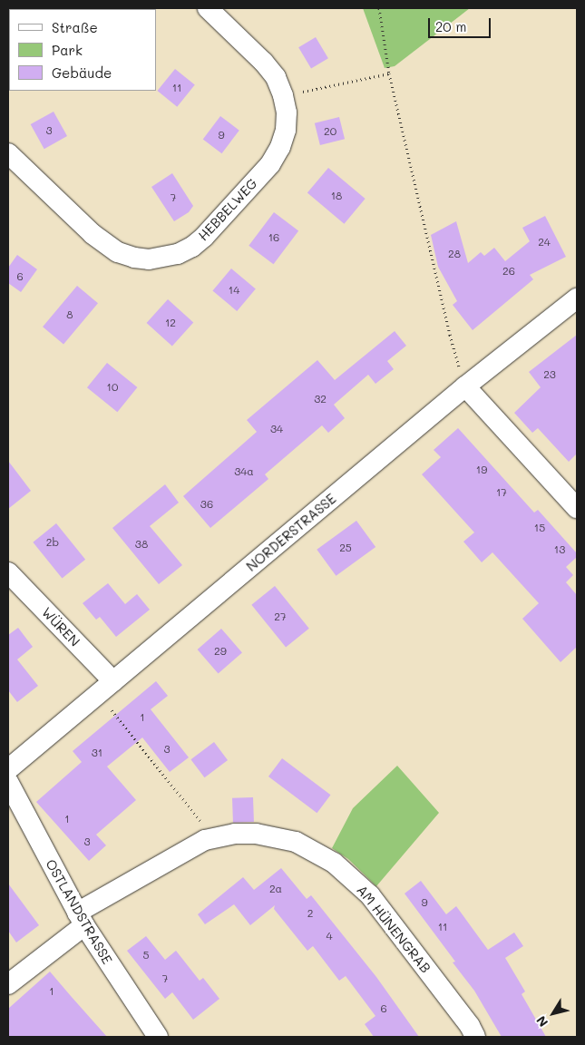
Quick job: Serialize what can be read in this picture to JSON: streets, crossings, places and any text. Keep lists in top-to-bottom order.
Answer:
{
  "streets": {
    "street": [
      "HEBBELWEG",
      "NORDERSTRASSE",
      "WÜREN",
      "OSTLANDSTRASSE",
      "AM HÜNENGRAB"
    ]
  },
  "crossings": [
    ["NORDERSTRASSE", "WÜREN"],
    ["OSTLANDSTRASSE", "AM HÜNENGRAB"]
  ],
  "house_numbers": [
    "11",
    "3",
    "20",
    "9",
    "18",
    "7",
    "16",
    "24",
    "28",
    "26",
    "6",
    "14",
    "8",
    "12",
    "23",
    "10",
    "32",
    "34",
    "19",
    "34a",
    "17",
    "36",
    "15",
    "2b",
    "38",
    "25",
    "13",
    "27",
    "29",
    "1",
    "3",
    "31",
    "1",
    "3",
    "2a",
    "9",
    "2",
    "11",
    "4",
    "5",
    "7",
    "1",
    "6"
  ],
  "legend": ["Straße", "Park", "Gebäude"],
  "scale_bar": "20 m",
  "north": "bottom left"
}
